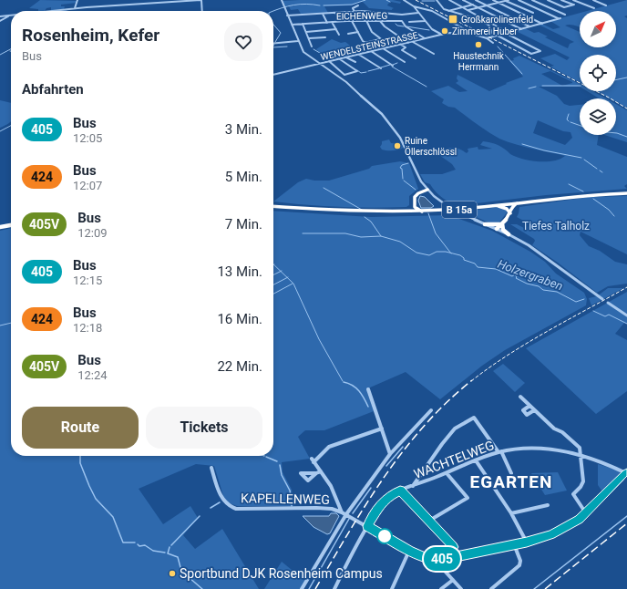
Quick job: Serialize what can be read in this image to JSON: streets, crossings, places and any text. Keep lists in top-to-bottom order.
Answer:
{
  "streets": {
    "highway": ["B 15a"],
    "street": [
      "EICHENWEG",
      "WENDELSTEINSTRASSE",
      "WACHTELWEG",
      "KAPELLENWEG"
    ]
  },
  "crossings": [
    ["EICHENWEG", "WENDELSTEINSTRASSE"],
    ["WACHTELWEG", "KAPELLENWEG"]
  ],
  "districts": ["EGARTEN"],
  "water": ["Holzergraben"],
  "parks": ["Tiefes Talholz"],
  "places": {
    "transit": ["Großkarolinenfeld"],
    "other": [
      "Zimmerei Huber",
      "Haustechnik Herrmann",
      "Ruine Öllerschlössl",
      "Sportbund DJK Rosenheim Campus"
    ]
  },
  "lines": ["bus line 405"],
  "north": "top right",
  "page": {
    "on_map": "405",
    "heading": [
      ["Rosenheim, Kefer", "Bus"],
      "Abfahrten"
    ],
    "list": [
      {
        "mark": "405",
        "name": "Bus",
        "note": "12:05",
        "value": "3 Min."
      },
      {
        "mark": "424",
        "name": "Bus",
        "note": "12:07",
        "value": "5 Min."
      },
      {
        "mark": "405V",
        "name": "Bus",
        "note": "12:09",
        "value": "7 Min."
      },
      {
        "mark": "405",
        "name": "Bus",
        "note": "12:15",
        "value": "13 Min."
      },
      {
        "mark": "424",
        "name": "Bus",
        "note": "12:18",
        "value": "16 Min."
      },
      {
        "mark": "405V",
        "name": "Bus",
        "note": "12:24",
        "value": "22 Min."
      }
    ],
    "buttons": ["Route", "Tickets"]
  }
}
